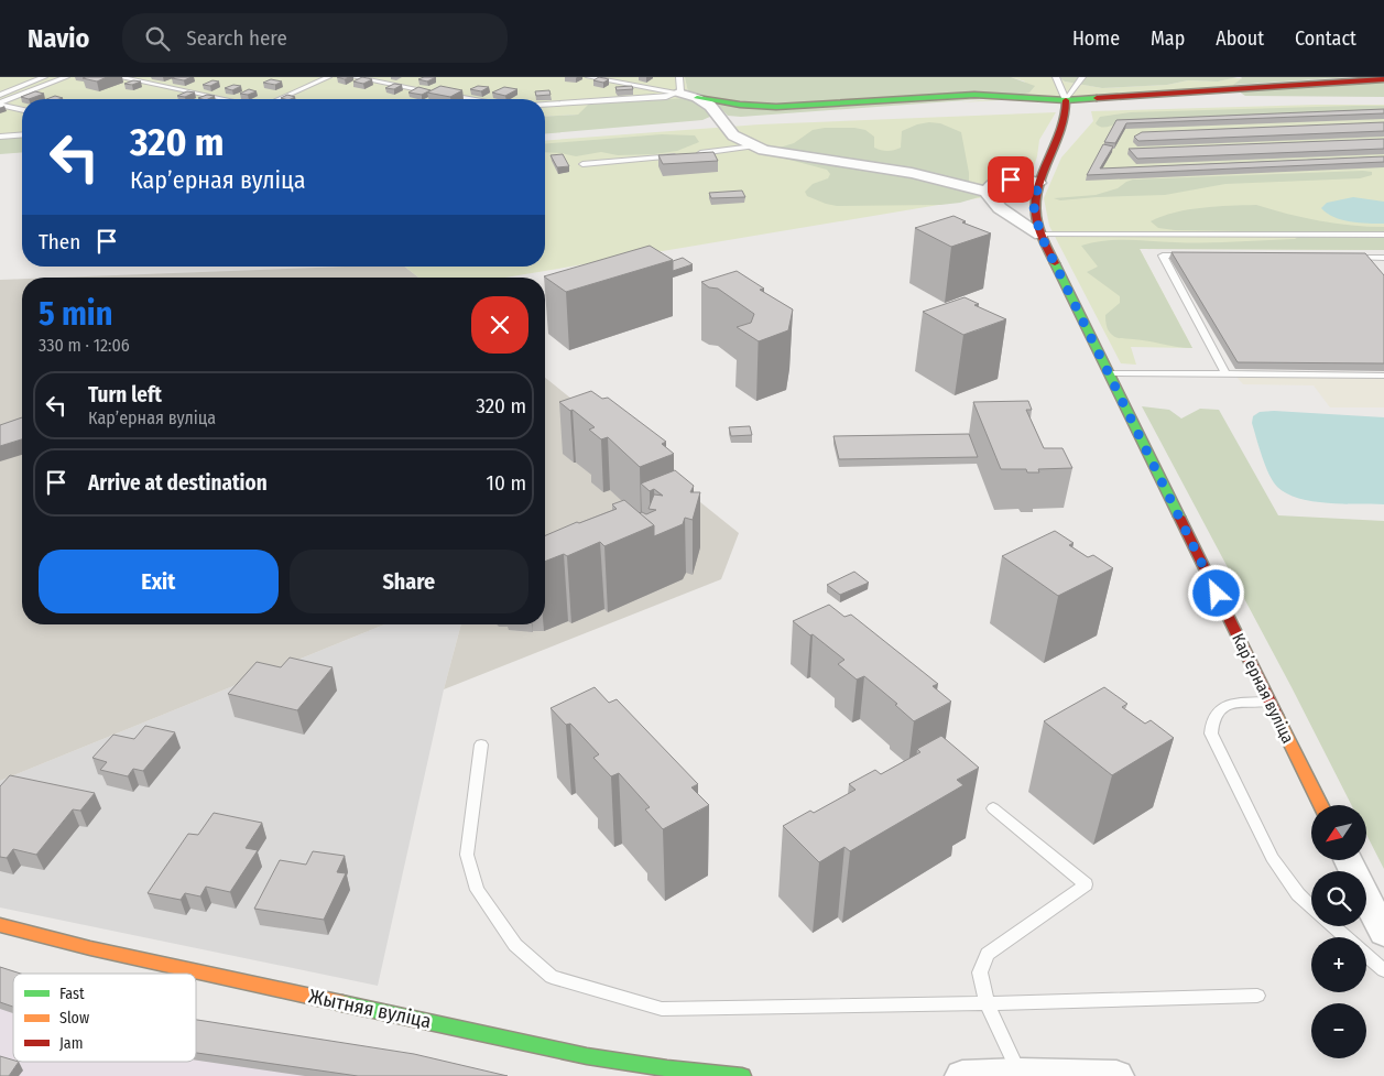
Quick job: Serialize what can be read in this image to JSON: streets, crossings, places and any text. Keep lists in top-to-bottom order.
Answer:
{
  "streets": {
    "street": ["Карʼерная вуліца", "Жытняя вуліца"]
  },
  "legend": ["Fast", "Slow", "Jam"],
  "north": "bottom left",
  "page": {
    "header": "Navio",
    "search": "Search here",
    "nav": [
      "Home",
      "Map",
      "About",
      "Contact"
    ],
    "turn": ["320 m", "Карʼерная вуліца"],
    "then": "Then",
    "heading": ["5 min", "330 m · 12:06"],
    "list": [
      {
        "name": "Turn left",
        "note": "Карʼерная вуліца",
        "value": "320 m"
      },
      {
        "name": "Arrive at destination",
        "value": "10 m"
      }
    ],
    "buttons": ["Exit", "Share"],
    "map_buttons": ["+", "−"]
  }
}
